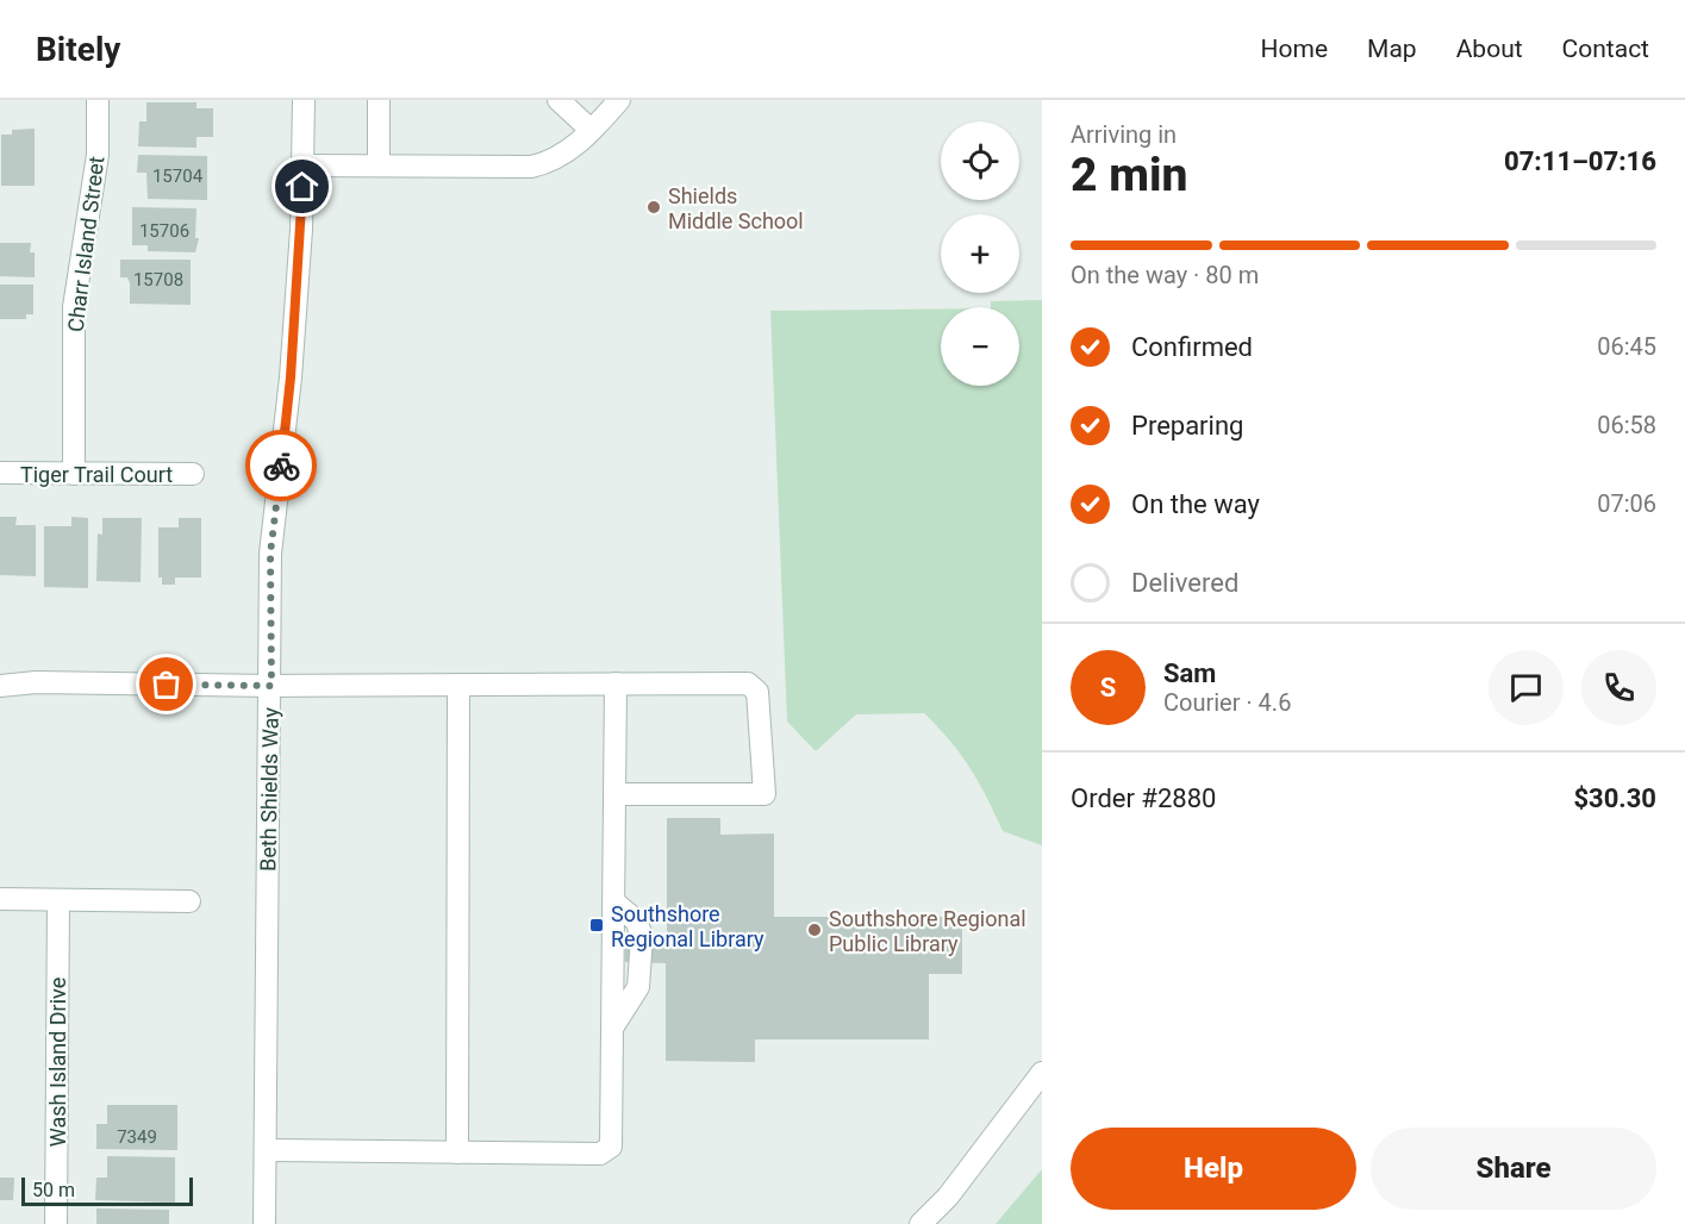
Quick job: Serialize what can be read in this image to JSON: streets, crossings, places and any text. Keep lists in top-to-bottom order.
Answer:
{
  "streets": {
    "street": [
      "Charr Island Street",
      "Tiger Trail Court",
      "Beth Shields Way",
      "Wash Island Drive"
    ]
  },
  "crossings": [
    ["Charr Island Street", "Tiger Trail Court"]
  ],
  "places": {
    "other": ["Shields Middle School", "Southshore Regional Public Library"],
    "transit": ["Southshore Regional Library"]
  },
  "house_numbers": [
    "15704",
    "15706",
    "15708",
    "7349"
  ],
  "scale_bar": "50 m",
  "page": {
    "header": "Bitely",
    "nav": [
      "Home",
      "Map",
      "About",
      "Contact"
    ],
    "heading": ["2 min", "Arriving in", "07:11–07:16"],
    "panel": [
      "Sam",
      "Courier · 4.6",
      "Order #2880",
      "$30.30"
    ],
    "map_buttons": ["+", "−"],
    "bar": "On the way · 80 m",
    "list": [
      ["Confirmed", "06:45"],
      ["Preparing", "06:58"],
      ["On the way", "07:06"],
      "Delivered"
    ],
    "round": "S",
    "buttons": ["Help", "Share"],
    "scale": "50 m"
  }
}
